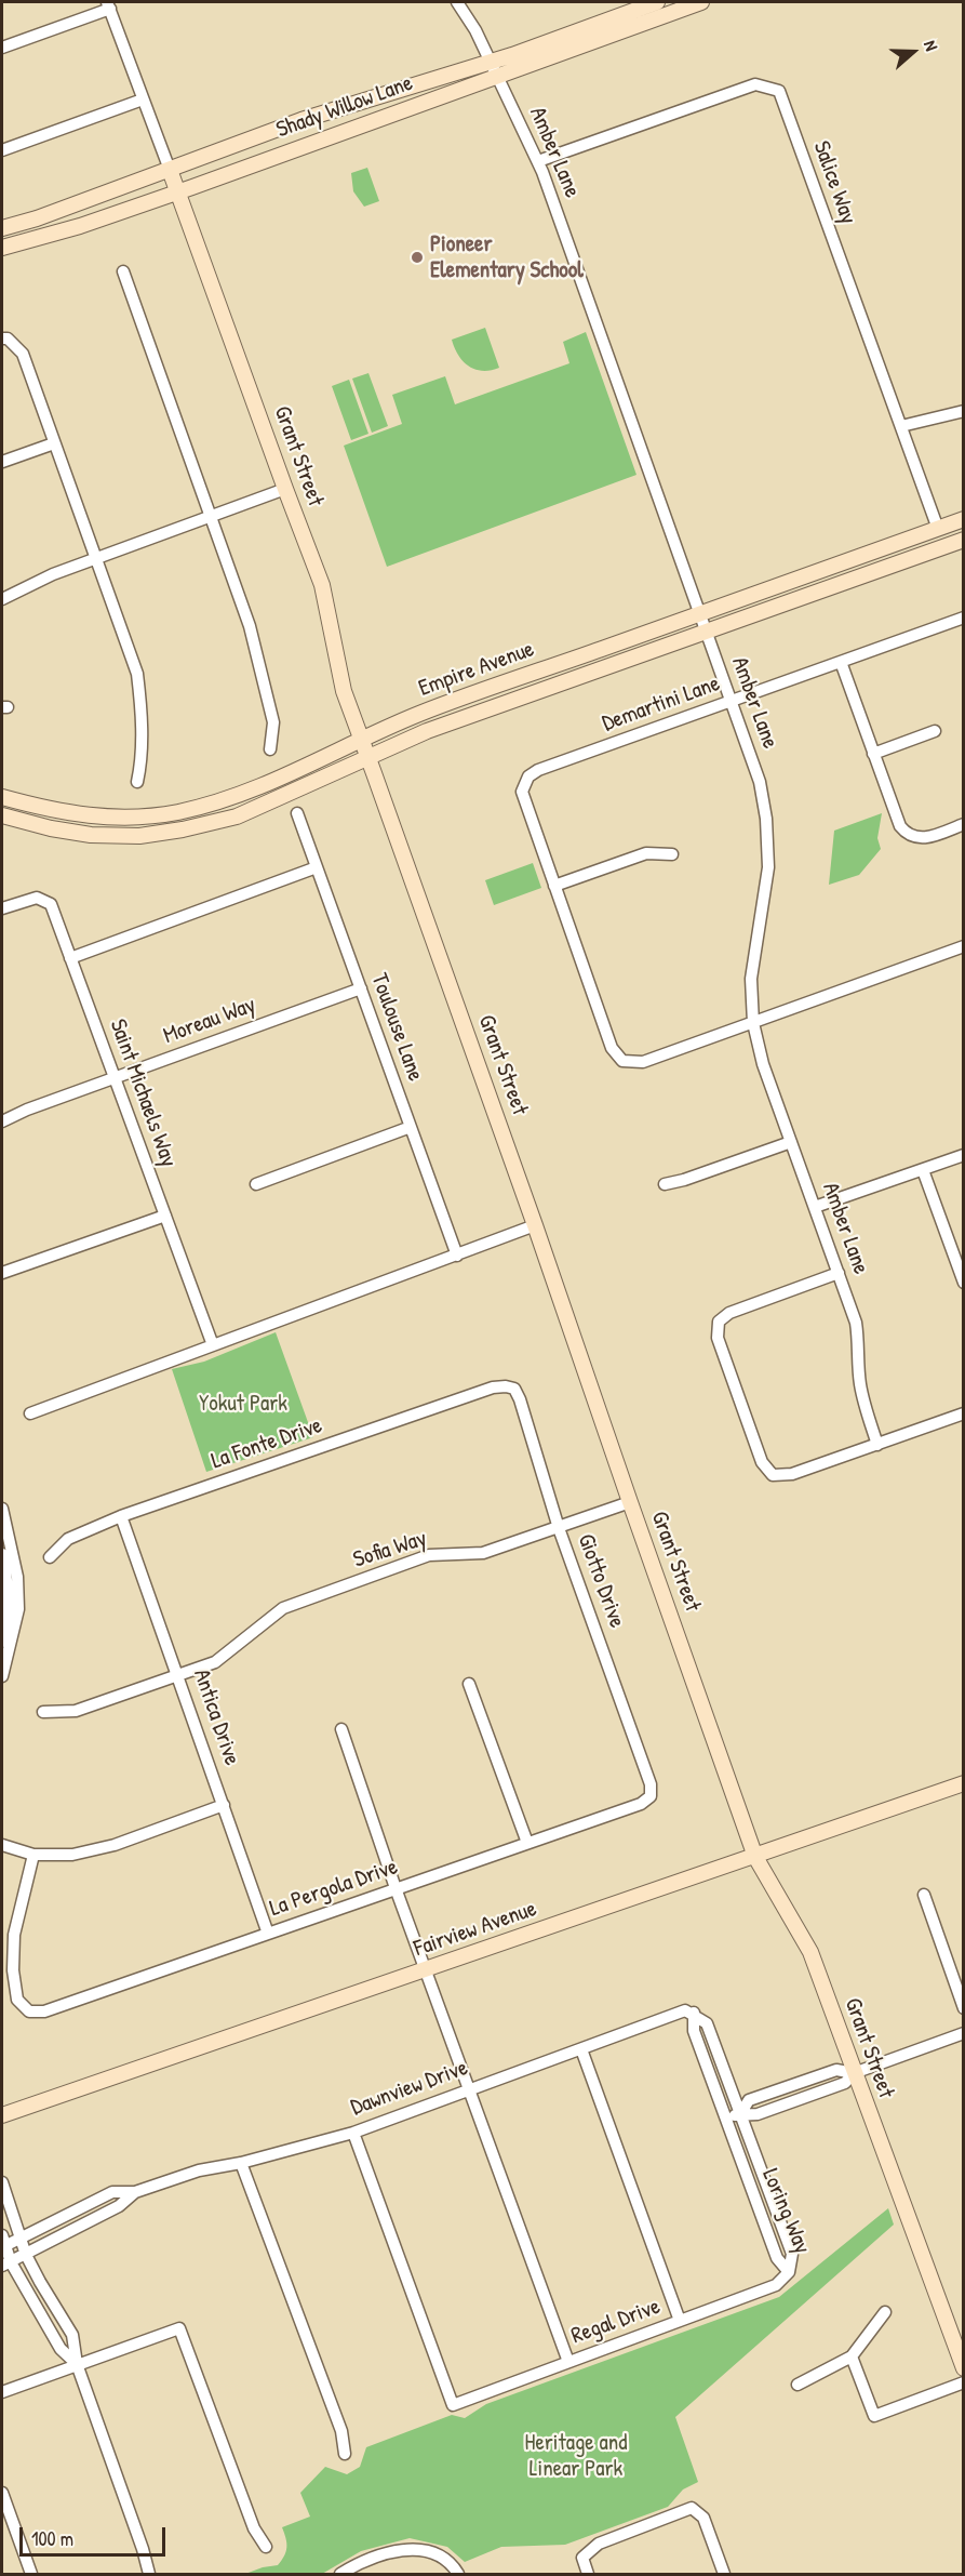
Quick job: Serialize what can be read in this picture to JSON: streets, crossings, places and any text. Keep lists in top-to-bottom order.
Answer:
{
  "streets": {
    "street": [
      "Shady Willow Lane",
      "Amber Lane",
      "Salice Way",
      "Grant Street",
      "Empire Avenue",
      "Demartini Lane",
      "Moreau Way",
      "Toulouse Lane",
      "Saint Michaels Way",
      "La Fonte Drive",
      "Sofia Way",
      "Giotto Drive",
      "Antica Drive",
      "La Pergola Drive",
      "Fairview Avenue",
      "Dawnview Drive",
      "Loring Way",
      "Regal Drive"
    ]
  },
  "crossings": [
    ["Shady Willow Lane", "Amber Lane"],
    ["Shady Willow Lane", "Grant Street"],
    ["Amber Lane", "Salice Way"],
    ["Amber Lane", "Empire Avenue"],
    ["Amber Lane", "Demartini Lane"],
    ["Salice Way", "Empire Avenue"],
    ["Grant Street", "Empire Avenue"],
    ["Grant Street", "Sofia Way"],
    ["Grant Street", "Fairview Avenue"],
    ["Moreau Way", "Toulouse Lane"],
    ["Moreau Way", "Saint Michaels Way"],
    ["La Fonte Drive", "Giotto Drive"],
    ["La Fonte Drive", "Antica Drive"],
    ["Sofia Way", "Giotto Drive"],
    ["Sofia Way", "Antica Drive"],
    ["Giotto Drive", "La Pergola Drive"],
    ["Antica Drive", "La Pergola Drive"],
    ["Dawnview Drive", "Loring Way"],
    ["Dawnview Drive", "Regal Drive"],
    ["Loring Way", "Regal Drive"]
  ],
  "parks": ["Yokut Park", "Heritage and Linear Park"],
  "places": ["Pioneer Elementary School"],
  "scale_bar": "100 m",
  "north": "right"
}
